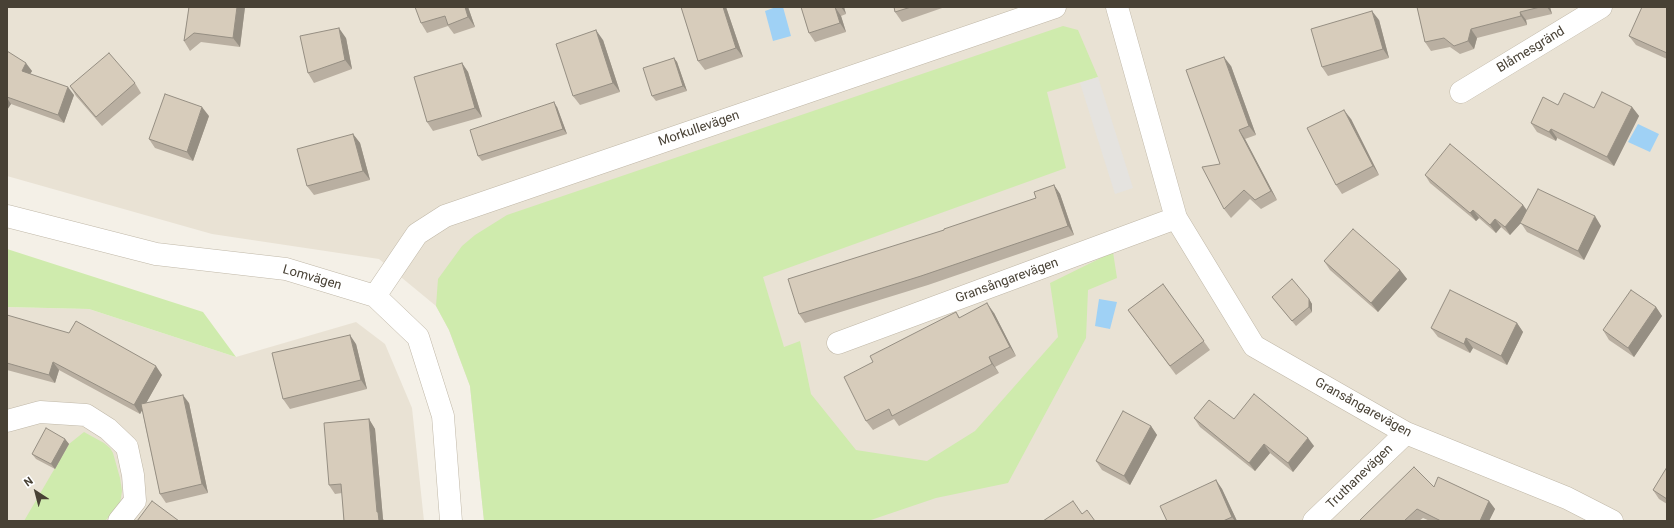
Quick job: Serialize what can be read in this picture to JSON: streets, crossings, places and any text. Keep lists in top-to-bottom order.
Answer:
{
  "streets": {
    "street": [
      "Blåmesgränd",
      "Morkullevägen",
      "Lomvägen",
      "Gransångarevägen",
      "Truthanevägen"
    ]
  },
  "crossings": [
    ["Morkullevägen", "Lomvägen"],
    ["Gransångarevägen", "Truthanevägen"]
  ],
  "north": "top left"
}
